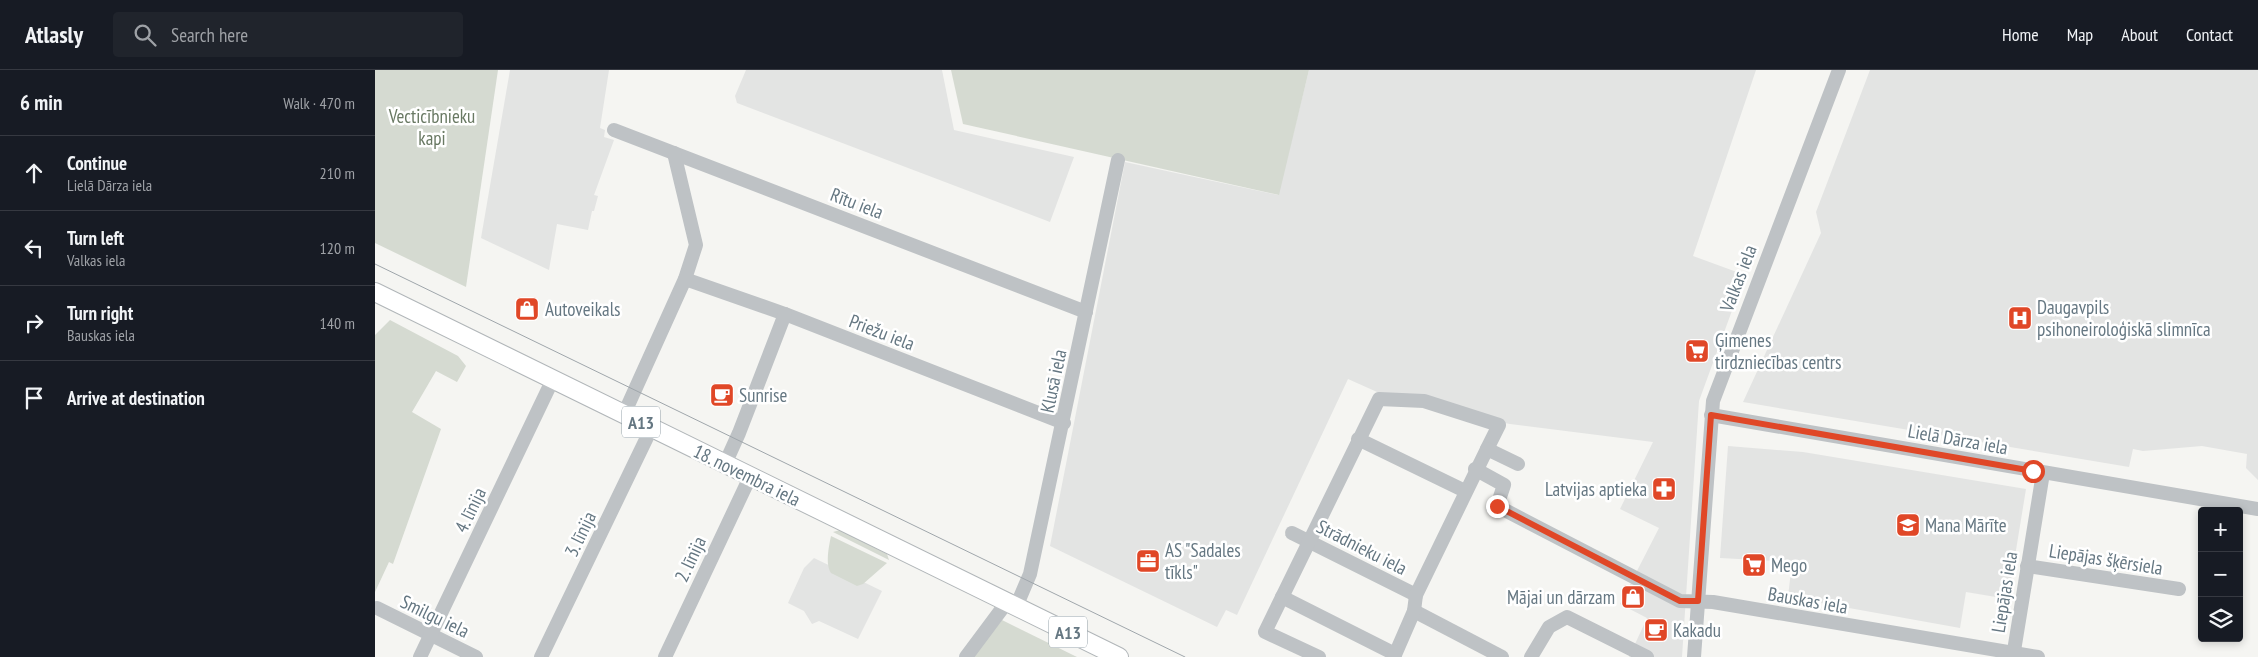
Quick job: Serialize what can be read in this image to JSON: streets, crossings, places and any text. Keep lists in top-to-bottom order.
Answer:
{
  "streets": {
    "main road": ["A13", "18. novembra iela"],
    "street": [
      "Rītu iela",
      "Valkas iela",
      "Priežu iela",
      "Klusā iela",
      "Lielā Dārza iela",
      "4. līnija",
      "3. līnija",
      "Strādnieku iela",
      "2. līnija",
      "Liepājas šķērsiela",
      "Liepājas iela",
      "Bauskas iela",
      "Smilgu iela"
    ]
  },
  "crossings": [
    ["Rītu iela", "Klusā iela"],
    ["Valkas iela", "Lielā Dārza iela"],
    ["Valkas iela", "Bauskas iela"],
    ["Priežu iela", "Klusā iela"],
    ["Klusā iela", "18. novembra iela"],
    ["Lielā Dārza iela", "Liepājas iela"],
    ["18. novembra iela", "4. līnija"],
    ["18. novembra iela", "3. līnija"],
    ["18. novembra iela", "2. līnija"],
    ["4. līnija", "Smilgu iela"],
    ["Liepājas šķērsiela", "Liepājas iela"],
    ["Liepājas iela", "Bauskas iela"]
  ],
  "parks": ["Vecticībnieku kapi"],
  "places": {
    "shop": ["Autoveikals", "Mājai un dārzam"],
    "hospital": ["Daugavpils psihoneiroloģiskā slimnīca"],
    "supermarket": ["Ģimenes tirdzniecības centrs", "Mego"],
    "cafe": ["Sunrise", "Kakadu"],
    "pharmacy": ["Latvijas aptieka"],
    "school or university": ["Mana Mārīte"],
    "office": ["AS \"Sadales tīkls\""]
  },
  "page": {
    "header": "Atlasly",
    "search": "Search here",
    "nav": [
      "Home",
      "Map",
      "About",
      "Contact"
    ],
    "heading": ["6 min", "Walk · 470 m"],
    "list": [
      ["Continue", "Lielā Dārza iela", "210 m"],
      ["Turn left", "Valkas iela", "120 m"],
      ["Turn right", "Bauskas iela", "140 m"],
      "Arrive at destination"
    ],
    "map_buttons": ["+", "−"]
  }
}
